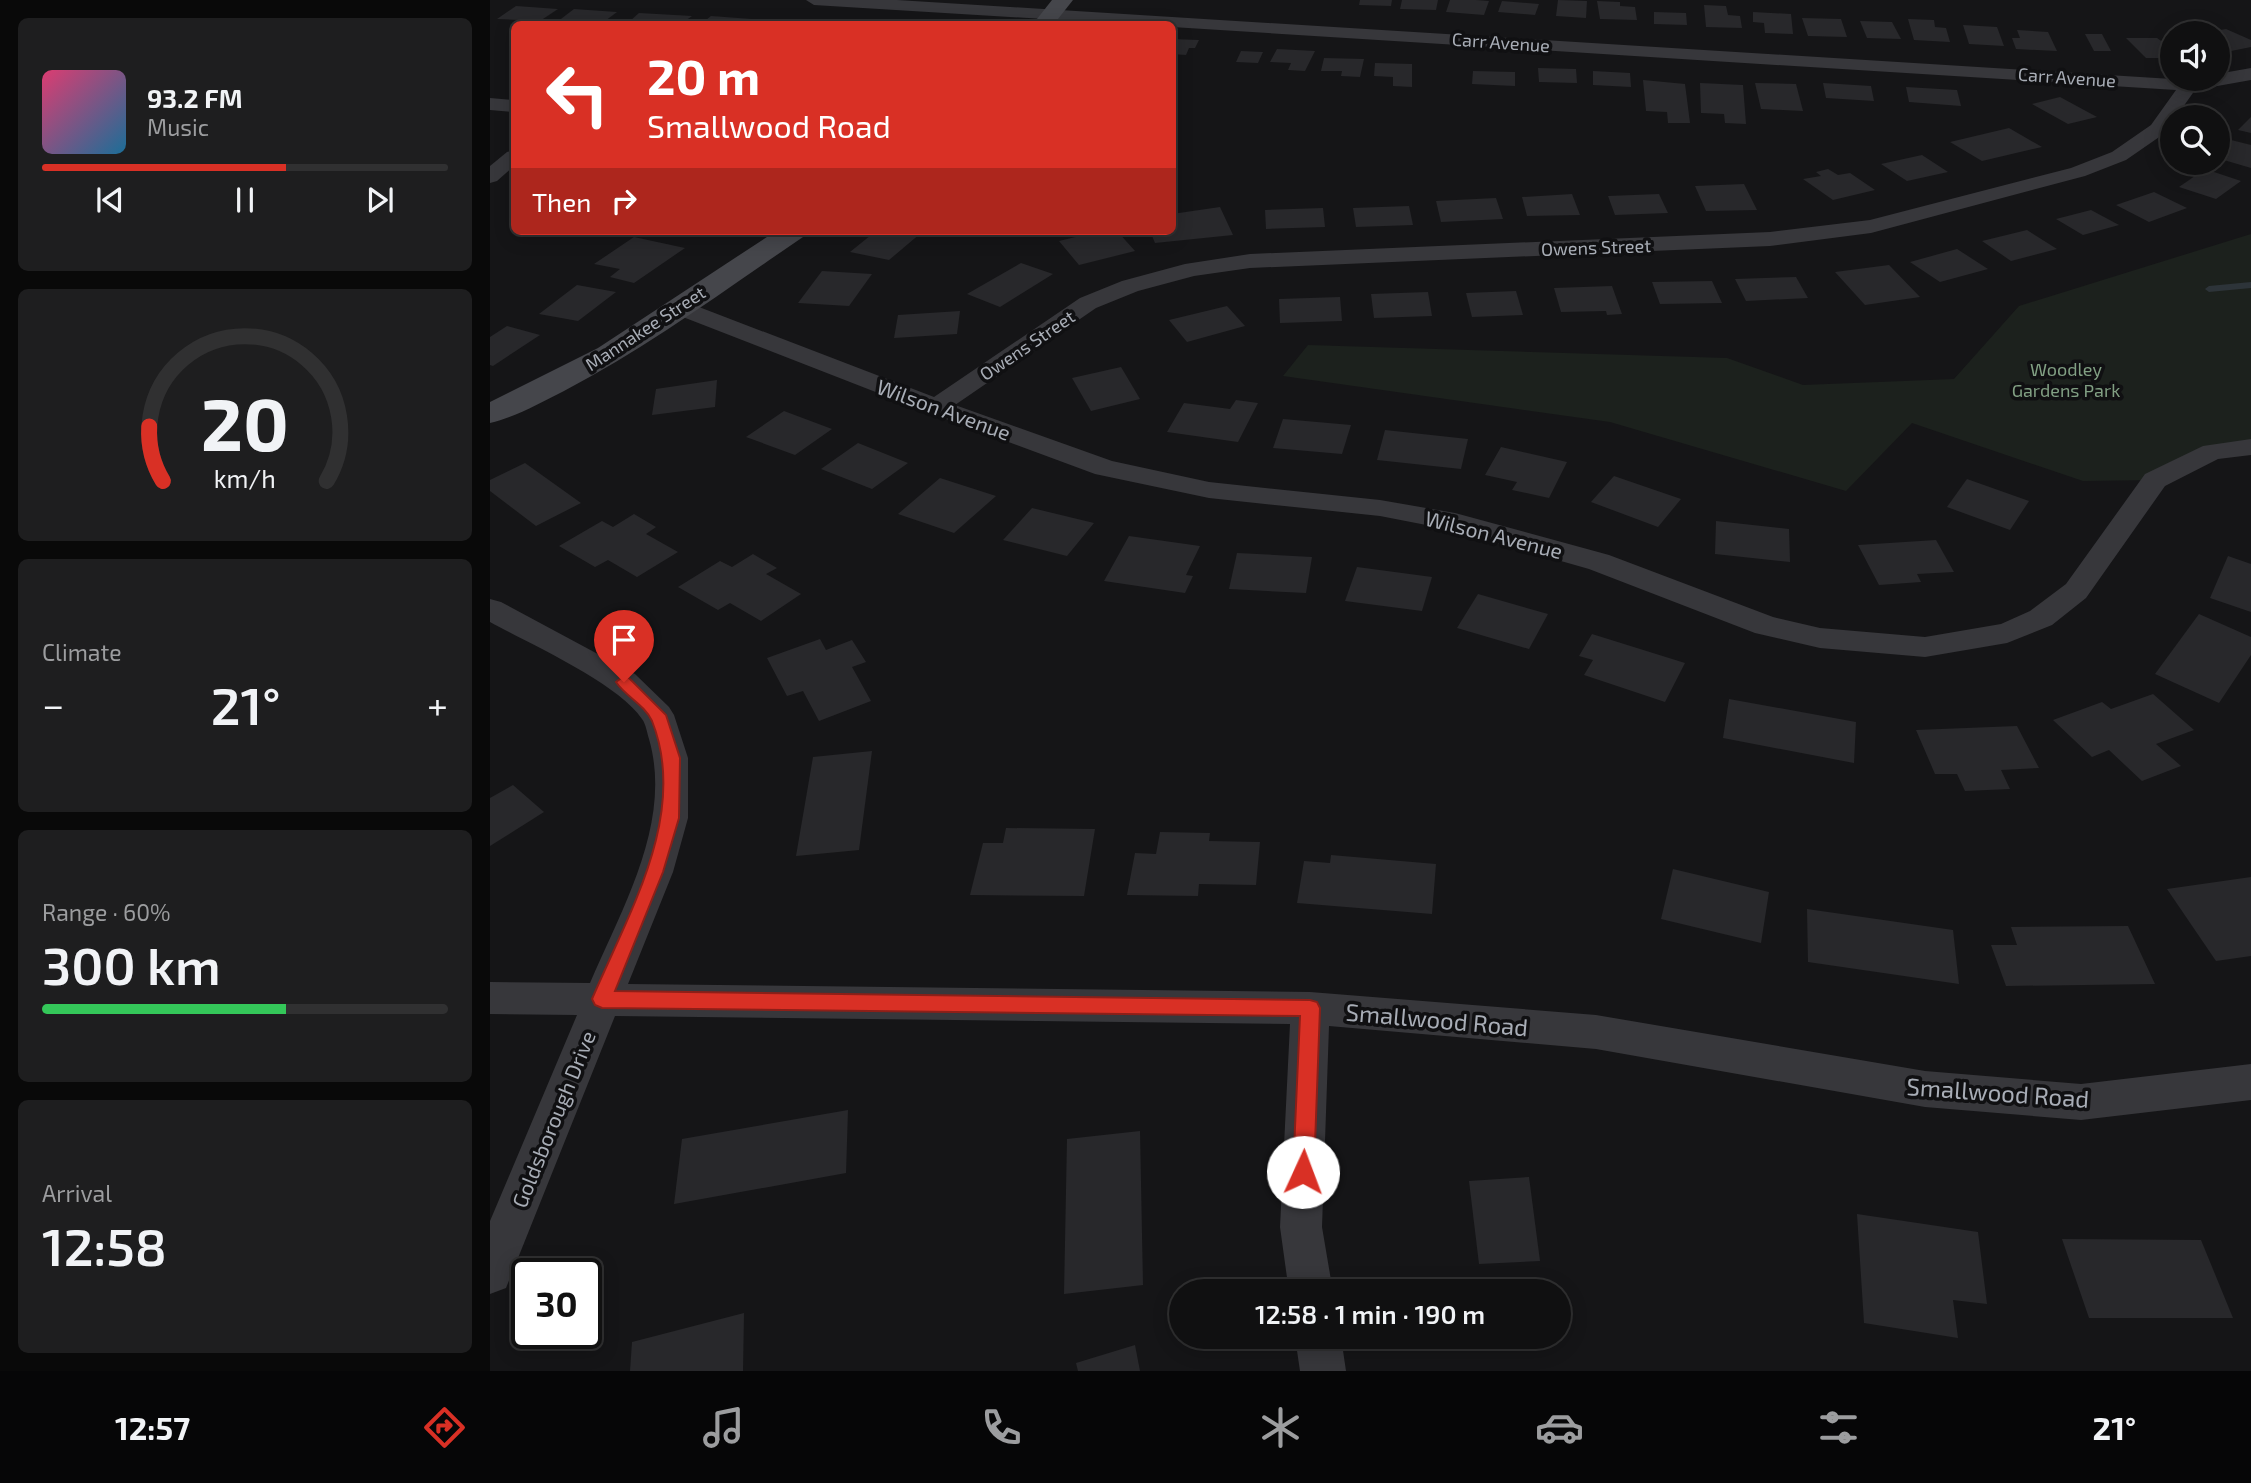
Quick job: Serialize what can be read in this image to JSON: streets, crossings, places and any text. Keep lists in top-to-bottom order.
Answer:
{
  "streets": {
    "street": [
      "Carr Avenue",
      "Owens Street",
      "Mannakee Street",
      "Wilson Avenue",
      "Smallwood Road",
      "Goldsborough Drive"
    ]
  },
  "crossings": [
    ["Owens Street", "Wilson Avenue"],
    ["Mannakee Street", "Wilson Avenue"],
    ["Smallwood Road", "Goldsborough Drive"]
  ],
  "parks": ["Woodley Gardens Park"],
  "page": {
    "turn": ["20 m", "Smallwood Road"],
    "song": ["93.2 FM", "Music"],
    "then": "Then",
    "tile": [
      "Climate",
      ["Range · 60%", "300 km"],
      ["Arrival", "12:58"]
    ],
    "heat": ["−", "21°", "+"],
    "limit": "30",
    "trip": "12:58 · 1 min · 190 m",
    "tabs": ["12:57", "21°"],
    "gauge": ["20", "km/h"]
  }
}
